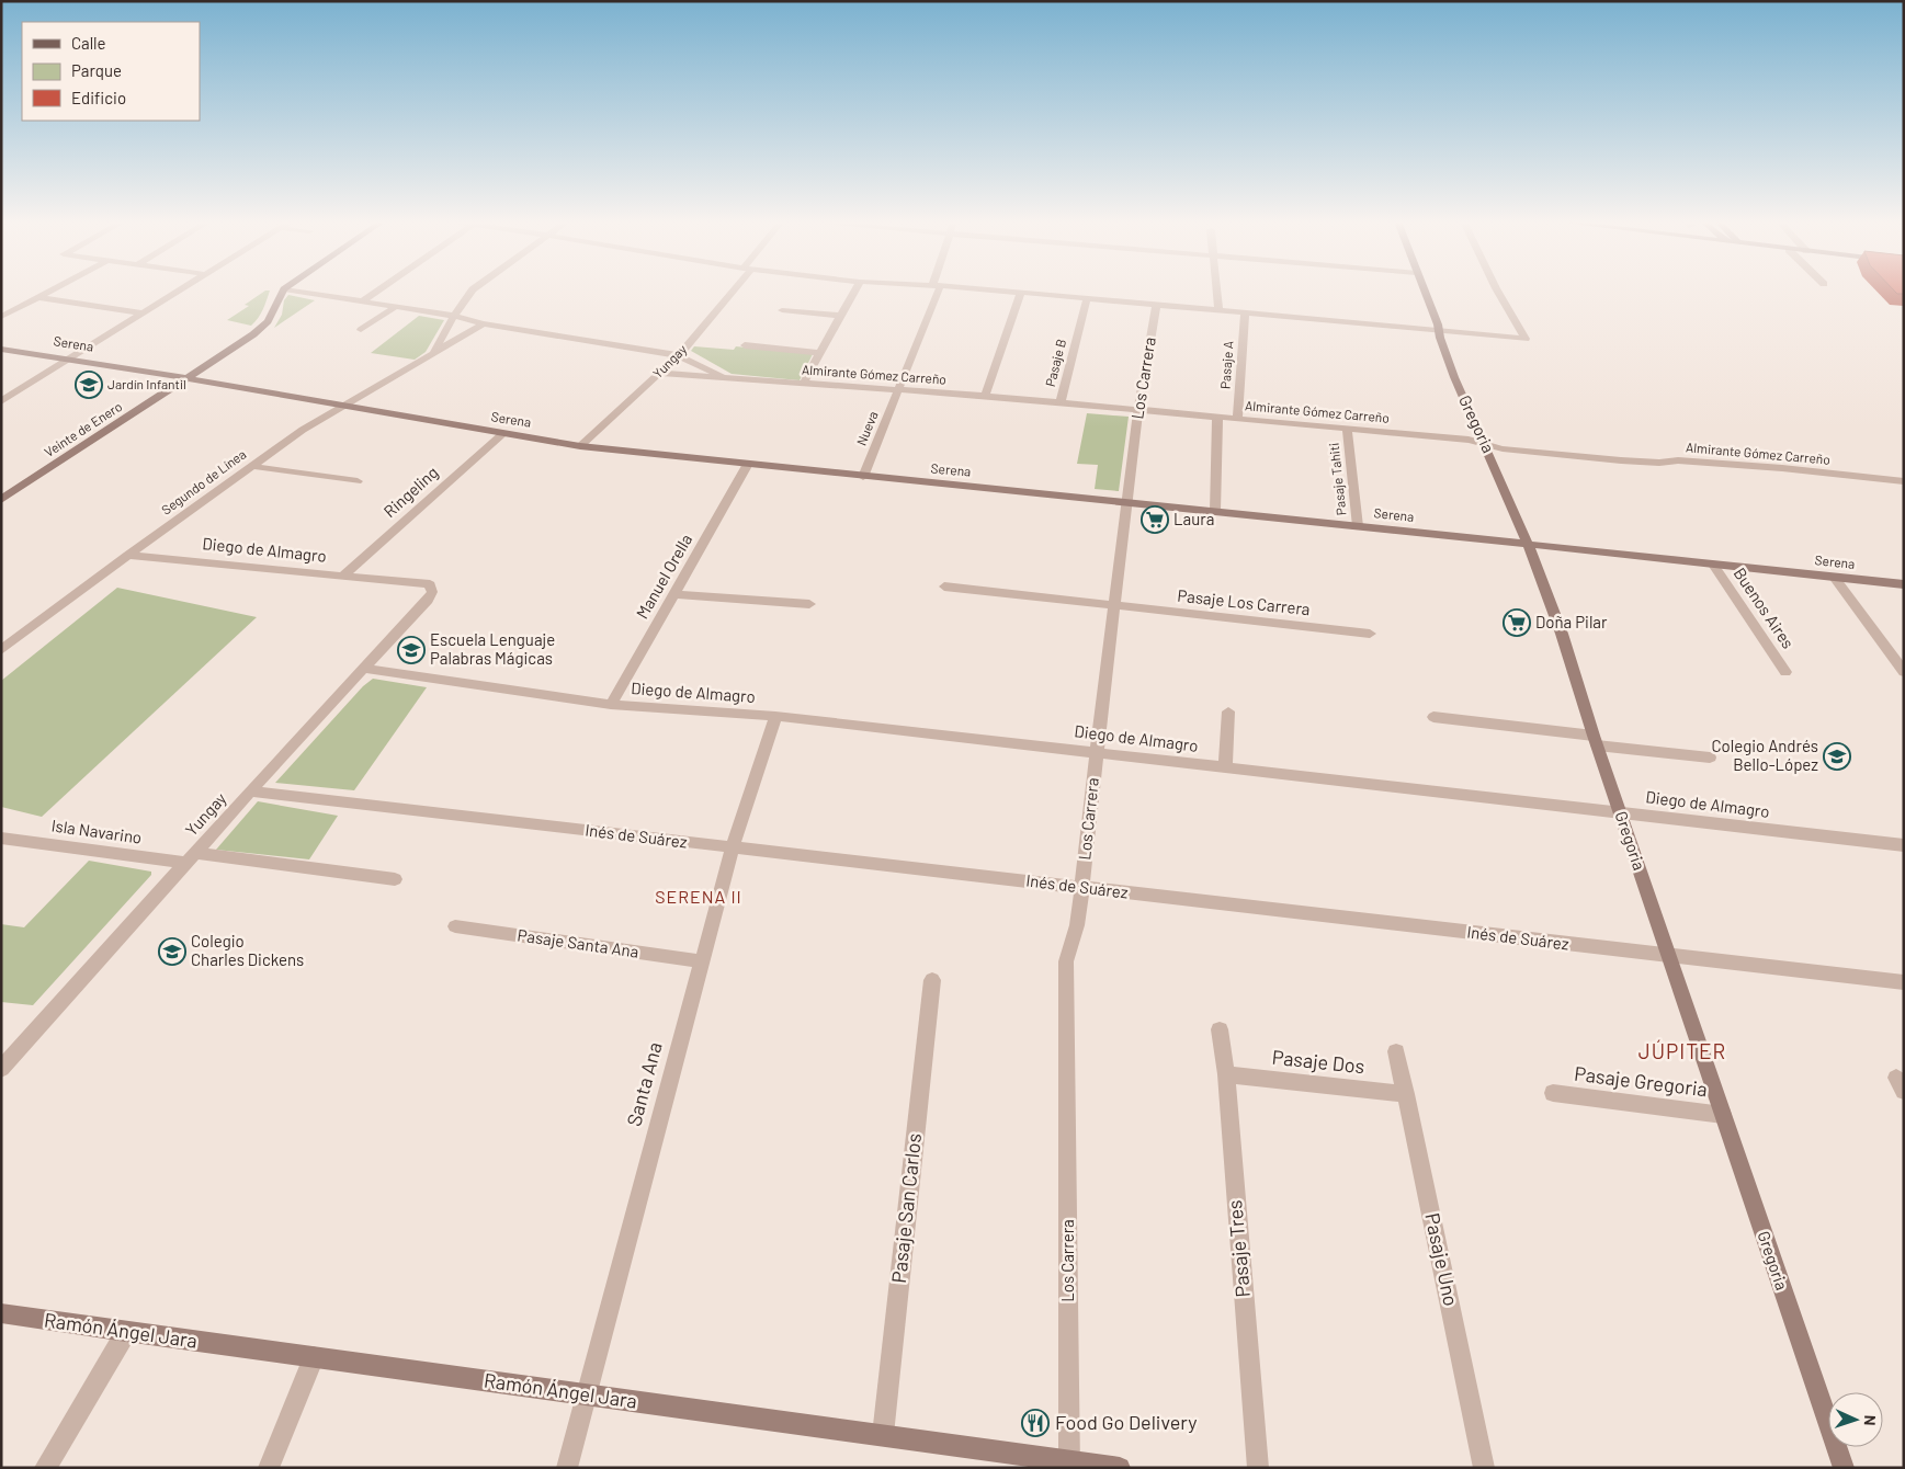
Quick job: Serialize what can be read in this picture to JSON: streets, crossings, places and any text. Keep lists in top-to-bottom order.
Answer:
{
  "streets": {
    "street": [
      "Serena",
      "Yungay",
      "Pasaje B",
      "Pasaje A",
      "Almirante Gómez Carreño",
      "Los Carrera",
      "Gregoria",
      "Nueva",
      "Veinte de Enero",
      "Pasaje Tahiti",
      "Segundo de Línea",
      "Ringeling",
      "Diego de Almagro",
      "Manuel Orella",
      "Pasaje Los Carrera",
      "Buenos Aires",
      "Isla Navarino",
      "Inés de Suárez",
      "Pasaje Santa Ana",
      "Pasaje Dos",
      "Pasaje Gregoria",
      "Santa Ana",
      "Pasaje San Carlos",
      "Pasaje Tres",
      "Pasaje Uno",
      "Ramón Ángel Jara"
    ]
  },
  "crossings": [
    ["Serena", "Yungay"],
    ["Serena", "Los Carrera"],
    ["Serena", "Gregoria"],
    ["Serena", "Nueva"],
    ["Serena", "Veinte de Enero"],
    ["Serena", "Pasaje Tahiti"],
    ["Serena", "Segundo de Línea"],
    ["Serena", "Ringeling"],
    ["Serena", "Manuel Orella"],
    ["Serena", "Buenos Aires"],
    ["Yungay", "Almirante Gómez Carreño"],
    ["Yungay", "Diego de Almagro"],
    ["Yungay", "Isla Navarino"],
    ["Yungay", "Inés de Suárez"],
    ["Pasaje B", "Almirante Gómez Carreño"],
    ["Pasaje A", "Almirante Gómez Carreño"],
    ["Almirante Gómez Carreño", "Los Carrera"],
    ["Almirante Gómez Carreño", "Gregoria"],
    ["Almirante Gómez Carreño", "Nueva"],
    ["Almirante Gómez Carreño", "Pasaje Tahiti"],
    ["Almirante Gómez Carreño", "Segundo de Línea"],
    ["Los Carrera", "Diego de Almagro"],
    ["Los Carrera", "Pasaje Los Carrera"],
    ["Los Carrera", "Inés de Suárez"],
    ["Los Carrera", "Ramón Ángel Jara"],
    ["Gregoria", "Diego de Almagro"],
    ["Gregoria", "Inés de Suárez"],
    ["Gregoria", "Pasaje Gregoria"],
    ["Segundo de Línea", "Diego de Almagro"],
    ["Ringeling", "Diego de Almagro"],
    ["Diego de Almagro", "Manuel Orella"],
    ["Diego de Almagro", "Santa Ana"],
    ["Inés de Suárez", "Santa Ana"],
    ["Pasaje Santa Ana", "Santa Ana"],
    ["Pasaje Dos", "Pasaje Tres"],
    ["Pasaje Dos", "Pasaje Uno"],
    ["Santa Ana", "Ramón Ángel Jara"],
    ["Pasaje San Carlos", "Ramón Ángel Jara"]
  ],
  "districts": ["SERENA II", "JÚPITER"],
  "places": {
    "school or university": [
      "Jardín Infantil",
      "Escuela Lenguaje Palabras Mágicas",
      "Colegio Andrés Bello-López",
      "Colegio Charles Dickens"
    ],
    "supermarket": ["Laura", "Doña Pilar"],
    "restaurant": ["Food Go Delivery"]
  },
  "legend": ["Calle", "Parque", "Edificio"],
  "north": "right"
}
